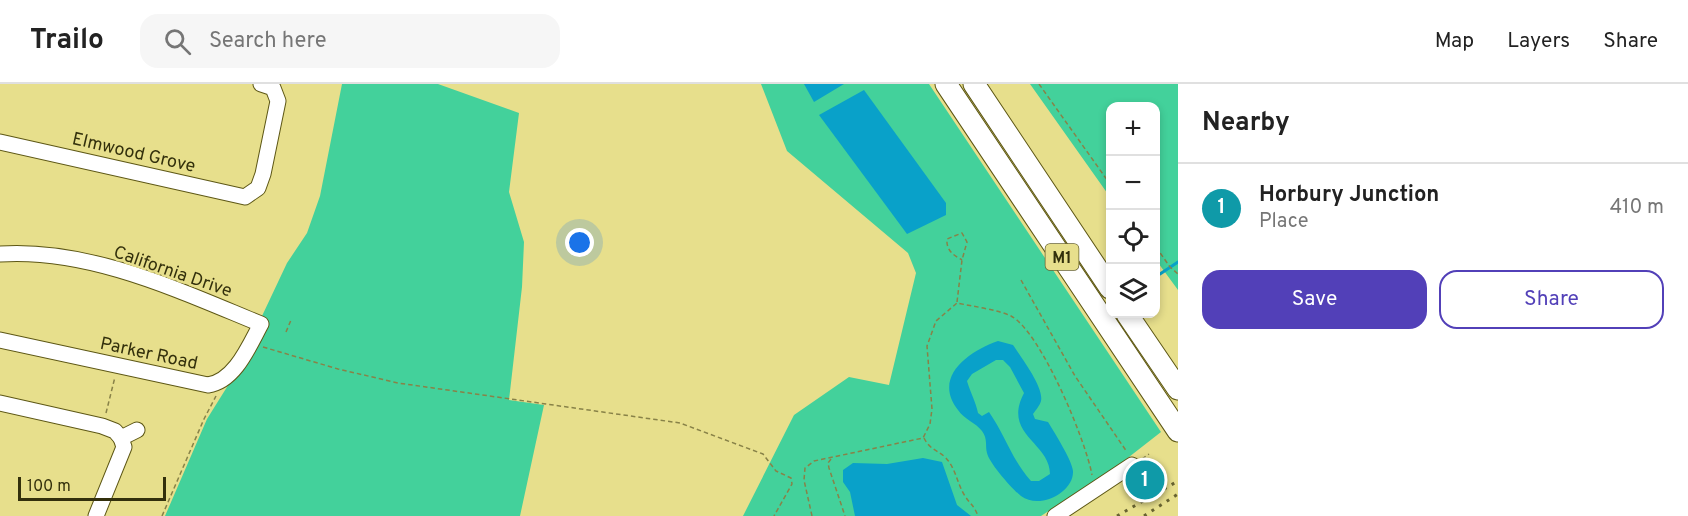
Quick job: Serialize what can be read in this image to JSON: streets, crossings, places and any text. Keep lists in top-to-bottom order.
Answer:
{
  "streets": {
    "highway": ["M1"],
    "street": ["Elmwood Grove", "California Drive", "Parker Road"]
  },
  "crossings": [
    ["California Drive", "Parker Road"]
  ],
  "scale_bar": "100 m",
  "page": {
    "header": "Trailo",
    "search": "Search here",
    "nav": ["Map", "Layers", "Share"],
    "heading": "Nearby",
    "map_buttons": ["+", "−"],
    "list": [
      {
        "mark": "1",
        "name": "Horbury Junction",
        "note": "Place",
        "value": "410 m"
      }
    ],
    "buttons": ["Save", "Share"],
    "pins": "1",
    "scale": "100 m"
  }
}
